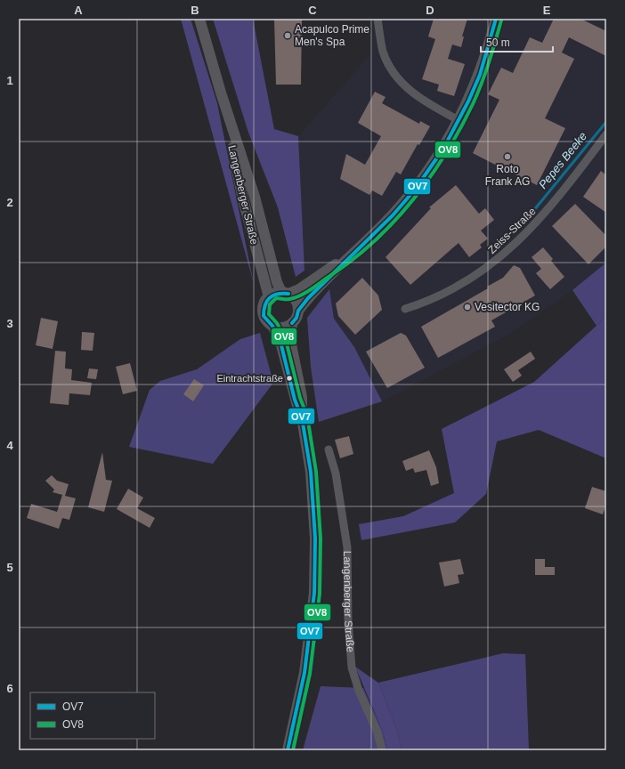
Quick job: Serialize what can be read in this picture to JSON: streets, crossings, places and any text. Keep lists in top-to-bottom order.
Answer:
{
  "streets": {
    "main road": ["Langenberger Straße"],
    "street": ["Zeiss-Straße"]
  },
  "water": ["Pepes Beeke"],
  "places": [
    "Acapulco Prime Men's Spa",
    "Roto Frank AG",
    "Vesitector KG",
    "Eintrachtstraße"
  ],
  "lines": ["transit line OV7", "transit line OV8"],
  "legend": ["OV7", "OV8"],
  "scale_bar": "50 m",
  "grid": {
    "columns": [
      "A",
      "B",
      "C",
      "D",
      "E"
    ],
    "rows": [
      "1",
      "2",
      "3",
      "4",
      "5",
      "6"
    ]
  }
}
